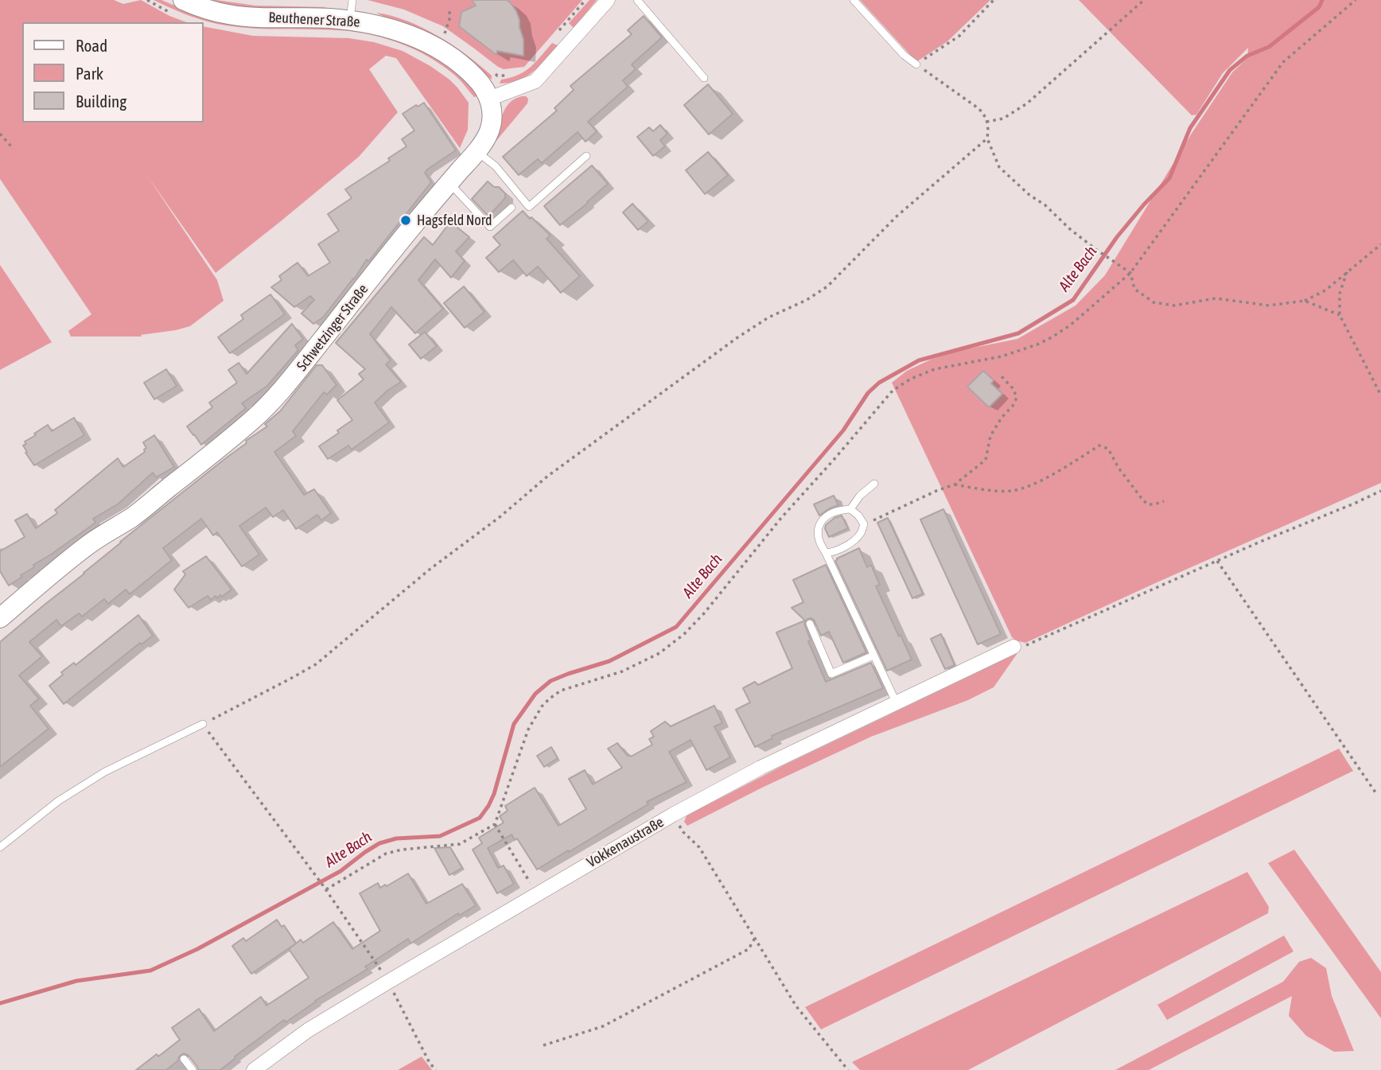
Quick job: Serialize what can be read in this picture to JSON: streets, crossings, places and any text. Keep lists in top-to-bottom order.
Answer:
{
  "streets": {
    "main road": ["Beuthener Straße", "Schwetzinger Straße"],
    "street": ["Vokkenaustraße"]
  },
  "crossings": [
    ["Beuthener Straße", "Schwetzinger Straße"]
  ],
  "water": ["Alte Bach"],
  "places": ["Hagsfeld Nord"],
  "legend": ["Road", "Park", "Building"]
}
